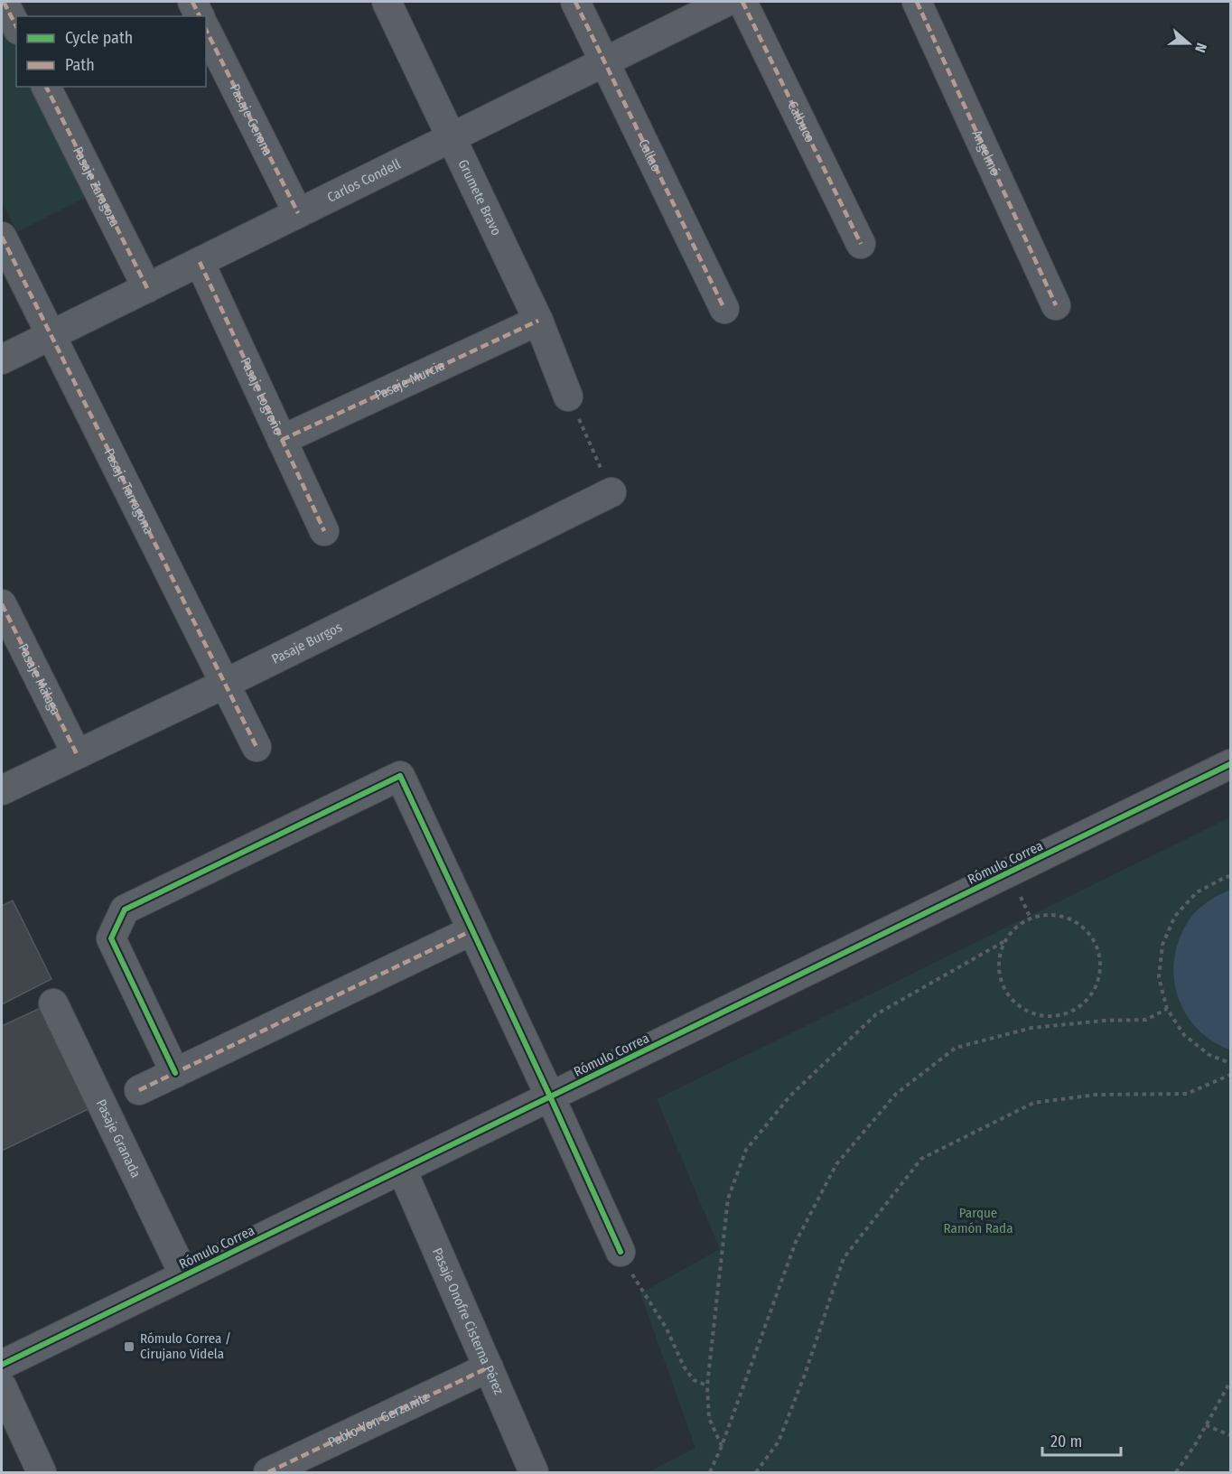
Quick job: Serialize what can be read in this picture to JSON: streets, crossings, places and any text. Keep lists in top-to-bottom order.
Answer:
{
  "streets": {
    "street": [
      "Pasaje Gerona",
      "Calbuco",
      "Angelmó",
      "Callao",
      "Carlos Condell",
      "Pasaje Zaragoza",
      "Grumete Bravo",
      "Pasaje Murcia",
      "Pasaje Logroño",
      "Pasaje Tarragona",
      "Pasaje Burgos",
      "Pasaje Málaga",
      "Rómulo Correa",
      "Pasaje Granada",
      "Pasaje Onofre Cisterna Pérez",
      "Pablo Von Gerzanitz"
    ]
  },
  "crossings": [
    ["Pasaje Gerona", "Carlos Condell"],
    ["Callao", "Carlos Condell"],
    ["Carlos Condell", "Pasaje Zaragoza"],
    ["Carlos Condell", "Grumete Bravo"],
    ["Carlos Condell", "Pasaje Logroño"],
    ["Carlos Condell", "Pasaje Tarragona"],
    ["Grumete Bravo", "Pasaje Murcia"],
    ["Pasaje Murcia", "Pasaje Logroño"],
    ["Pasaje Tarragona", "Pasaje Burgos"],
    ["Pasaje Burgos", "Pasaje Málaga"],
    ["Rómulo Correa", "Pasaje Granada"],
    ["Rómulo Correa", "Pasaje Onofre Cisterna Pérez"],
    ["Pasaje Onofre Cisterna Pérez", "Pablo Von Gerzanitz"]
  ],
  "parks": ["Parque Ramón Rada"],
  "places": {
    "transit": ["Rómulo Correa / Cirujano Videla"]
  },
  "legend": ["Cycle path", "Path"],
  "scale_bar": "20 m",
  "north": "right"
}
